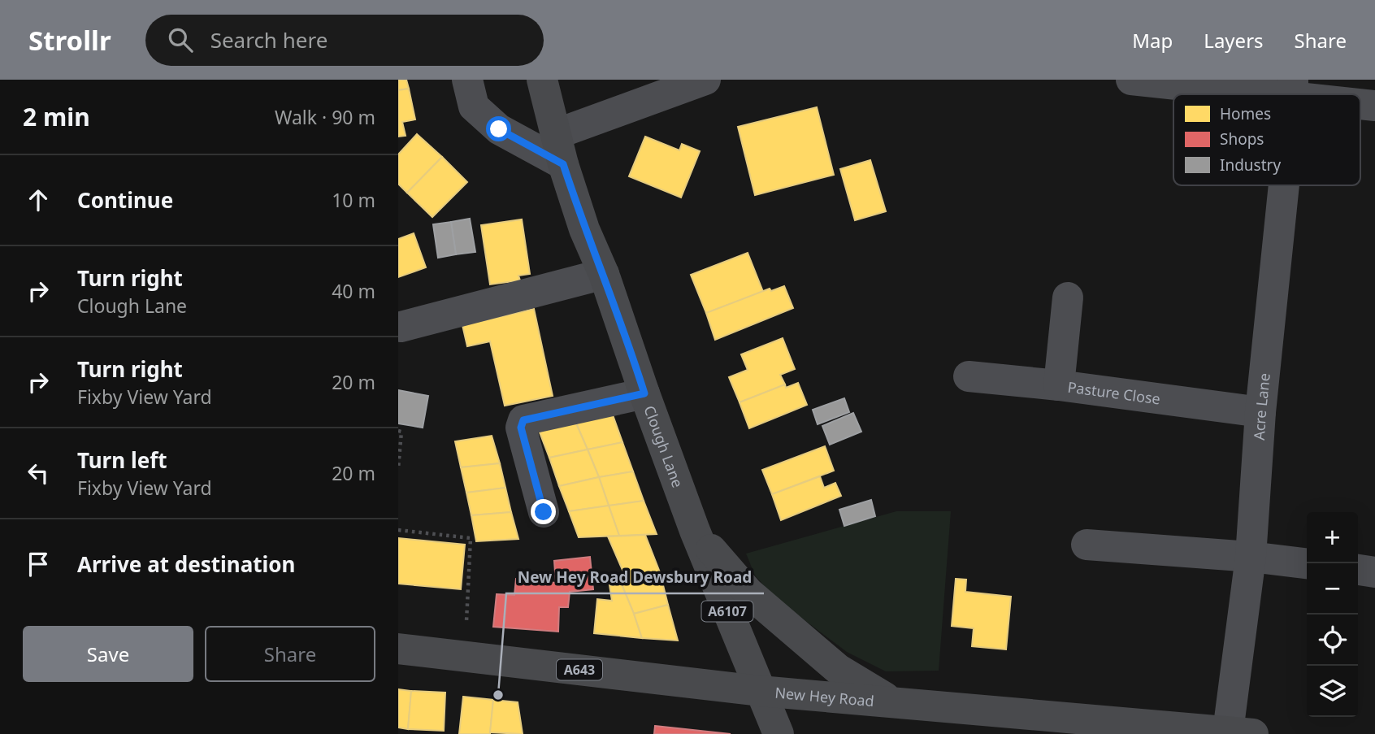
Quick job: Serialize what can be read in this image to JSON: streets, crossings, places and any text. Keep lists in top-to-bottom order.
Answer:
{
  "streets": {
    "main road": [
      "Clough Lane",
      "A6107",
      "A643",
      "New Hey Road"
    ],
    "street": ["Pasture Close", "Acre Lane"]
  },
  "crossings": [
    ["Pasture Close", "Acre Lane"],
    ["Acre Lane", "New Hey Road"],
    ["Clough Lane", "New Hey Road"]
  ],
  "places": ["New Hey Road Dewsbury Road"],
  "legend": ["Homes", "Shops", "Industry"],
  "page": {
    "header": "Strollr",
    "search": "Search here",
    "nav": ["Map", "Layers", "Share"],
    "heading": ["2 min", "Walk · 90 m"],
    "list": [
      ["Continue", "10 m"],
      ["Turn right", "Clough Lane", "40 m"],
      ["Turn right", "Fixby View Yard", "20 m"],
      ["Turn left", "Fixby View Yard", "20 m"],
      "Arrive at destination"
    ],
    "map_buttons": ["+", "−"],
    "buttons": ["Save", "Share"]
  }
}
